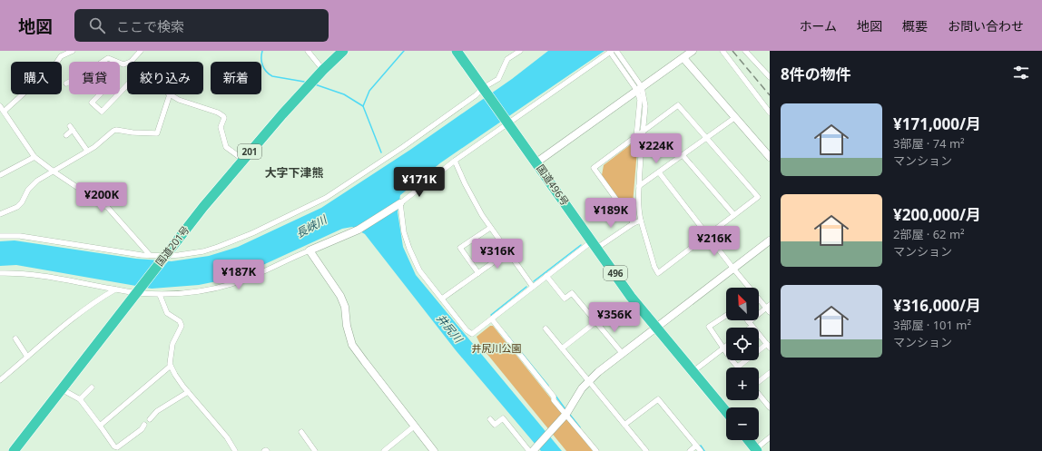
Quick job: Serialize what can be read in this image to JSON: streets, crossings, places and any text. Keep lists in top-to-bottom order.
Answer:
{
  "streets": {
    "highway": [
      "201",
      "国道496号",
      "国道201号",
      "496"
    ]
  },
  "districts": ["大字下津熊"],
  "water": ["長峡川", "井尻川"],
  "parks": ["井尻川公園"],
  "north": "top left",
  "page": {
    "header": "地図",
    "search": "ここで検索",
    "nav": [
      "ホーム",
      "地図",
      "概要",
      "お問い合わせ"
    ],
    "heading": "8件の物件",
    "chip": [
      "購入",
      "賃貸",
      "絞り込み",
      "新着"
    ],
    "list": [
      {
        "name": "¥171,000/月",
        "note": "3部屋 · 74 m² · マンション"
      },
      {
        "name": "¥200,000/月",
        "note": "2部屋 · 62 m² · マンション"
      },
      {
        "name": "¥316,000/月",
        "note": "3部屋 · 101 m² · マンション"
      }
    ],
    "price": [
      "¥224K",
      "¥171K",
      "¥200K",
      "¥189K",
      "¥216K",
      "¥316K",
      "¥187K",
      "¥356K"
    ],
    "map_buttons": ["+", "−"]
  }
}
